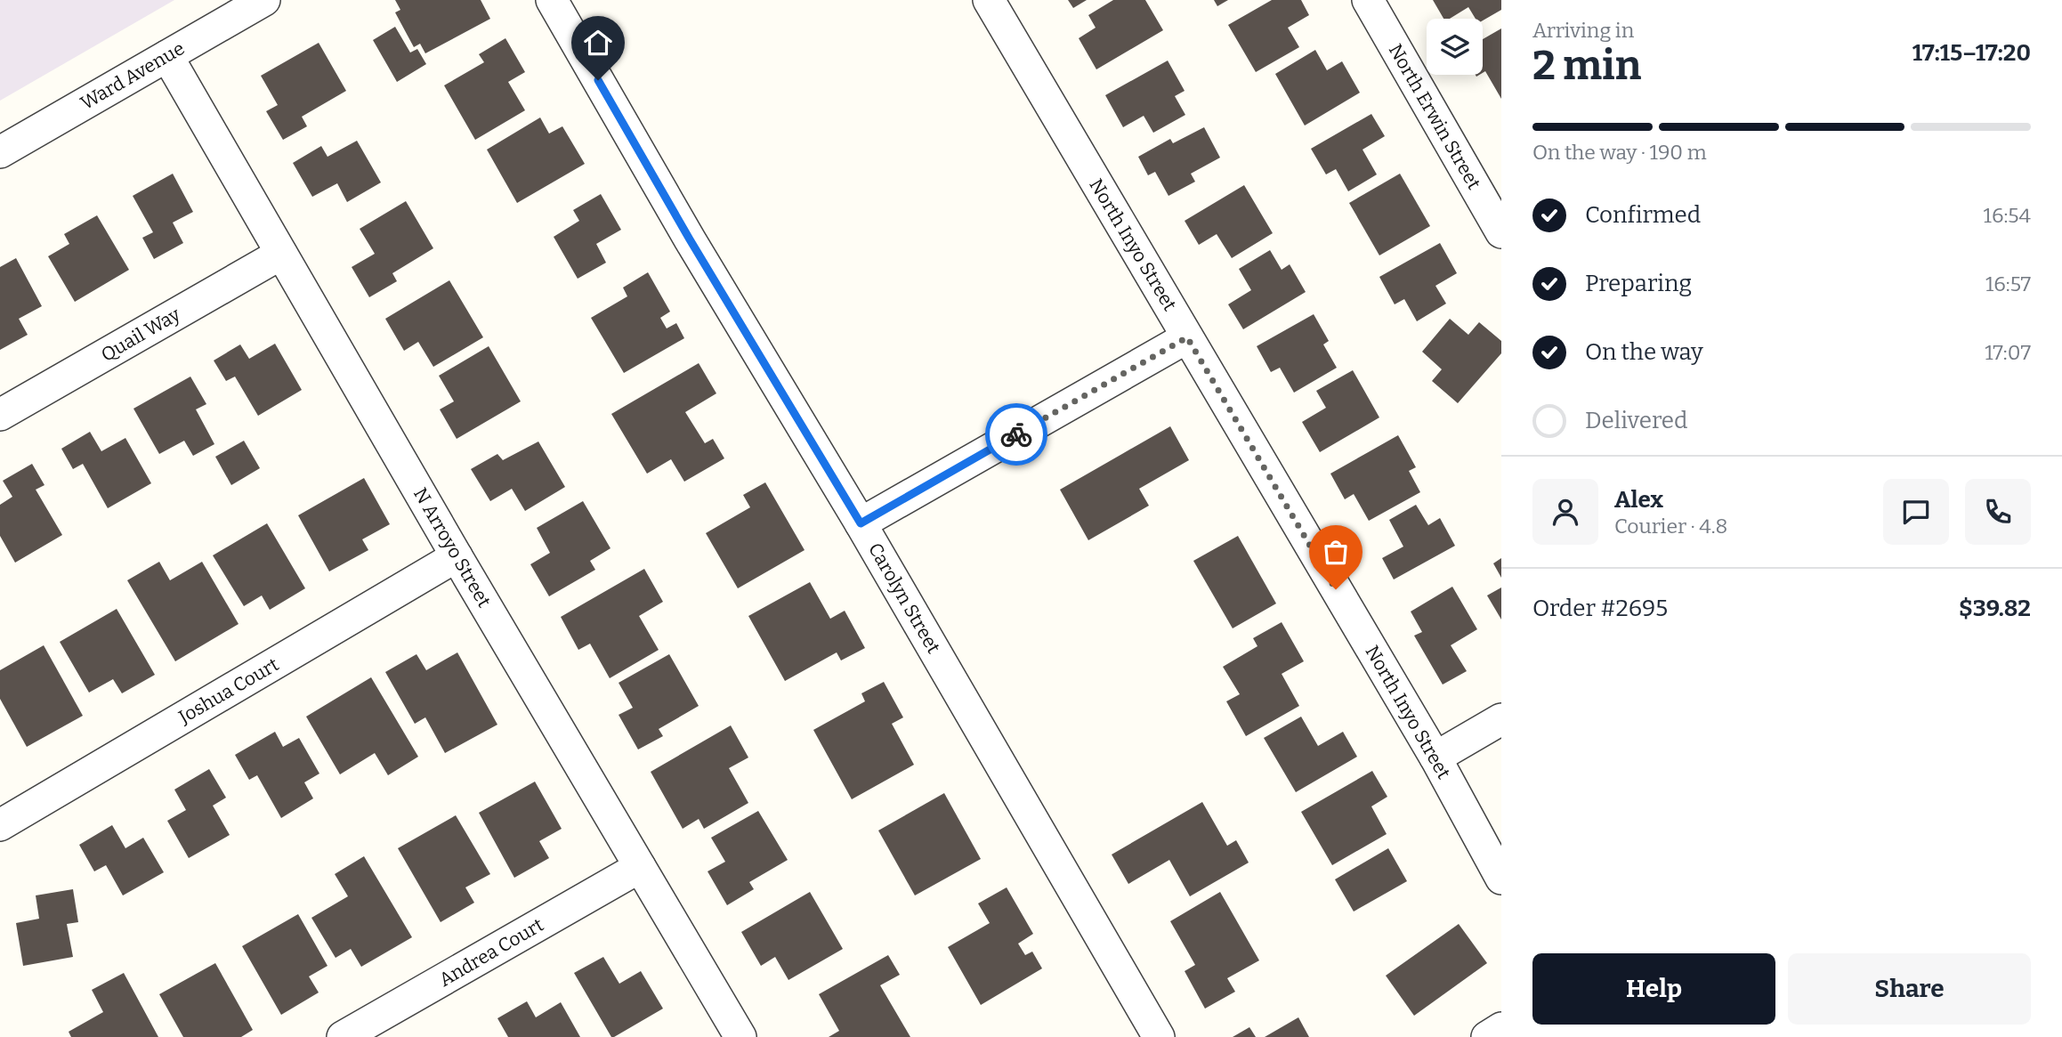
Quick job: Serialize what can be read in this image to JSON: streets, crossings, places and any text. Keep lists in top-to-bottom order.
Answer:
{
  "streets": {
    "street": [
      "Ward Avenue",
      "North Erwin Street",
      "North Inyo Street",
      "Quail Way",
      "N Arroyo Street",
      "Carolyn Street",
      "Joshua Court",
      "Andrea Court"
    ]
  },
  "crossings": [
    ["Ward Avenue", "N Arroyo Street"],
    ["Quail Way", "N Arroyo Street"],
    ["N Arroyo Street", "Joshua Court"],
    ["N Arroyo Street", "Andrea Court"]
  ],
  "page": {
    "heading": ["2 min", "Arriving in", "17:15–17:20"],
    "panel": [
      "Alex",
      "Courier · 4.8",
      "Order #2695",
      "$39.82"
    ],
    "bar": "On the way · 190 m",
    "list": [
      ["Confirmed", "16:54"],
      ["Preparing", "16:57"],
      ["On the way", "17:07"],
      "Delivered"
    ],
    "buttons": ["Help", "Share"]
  }
}
